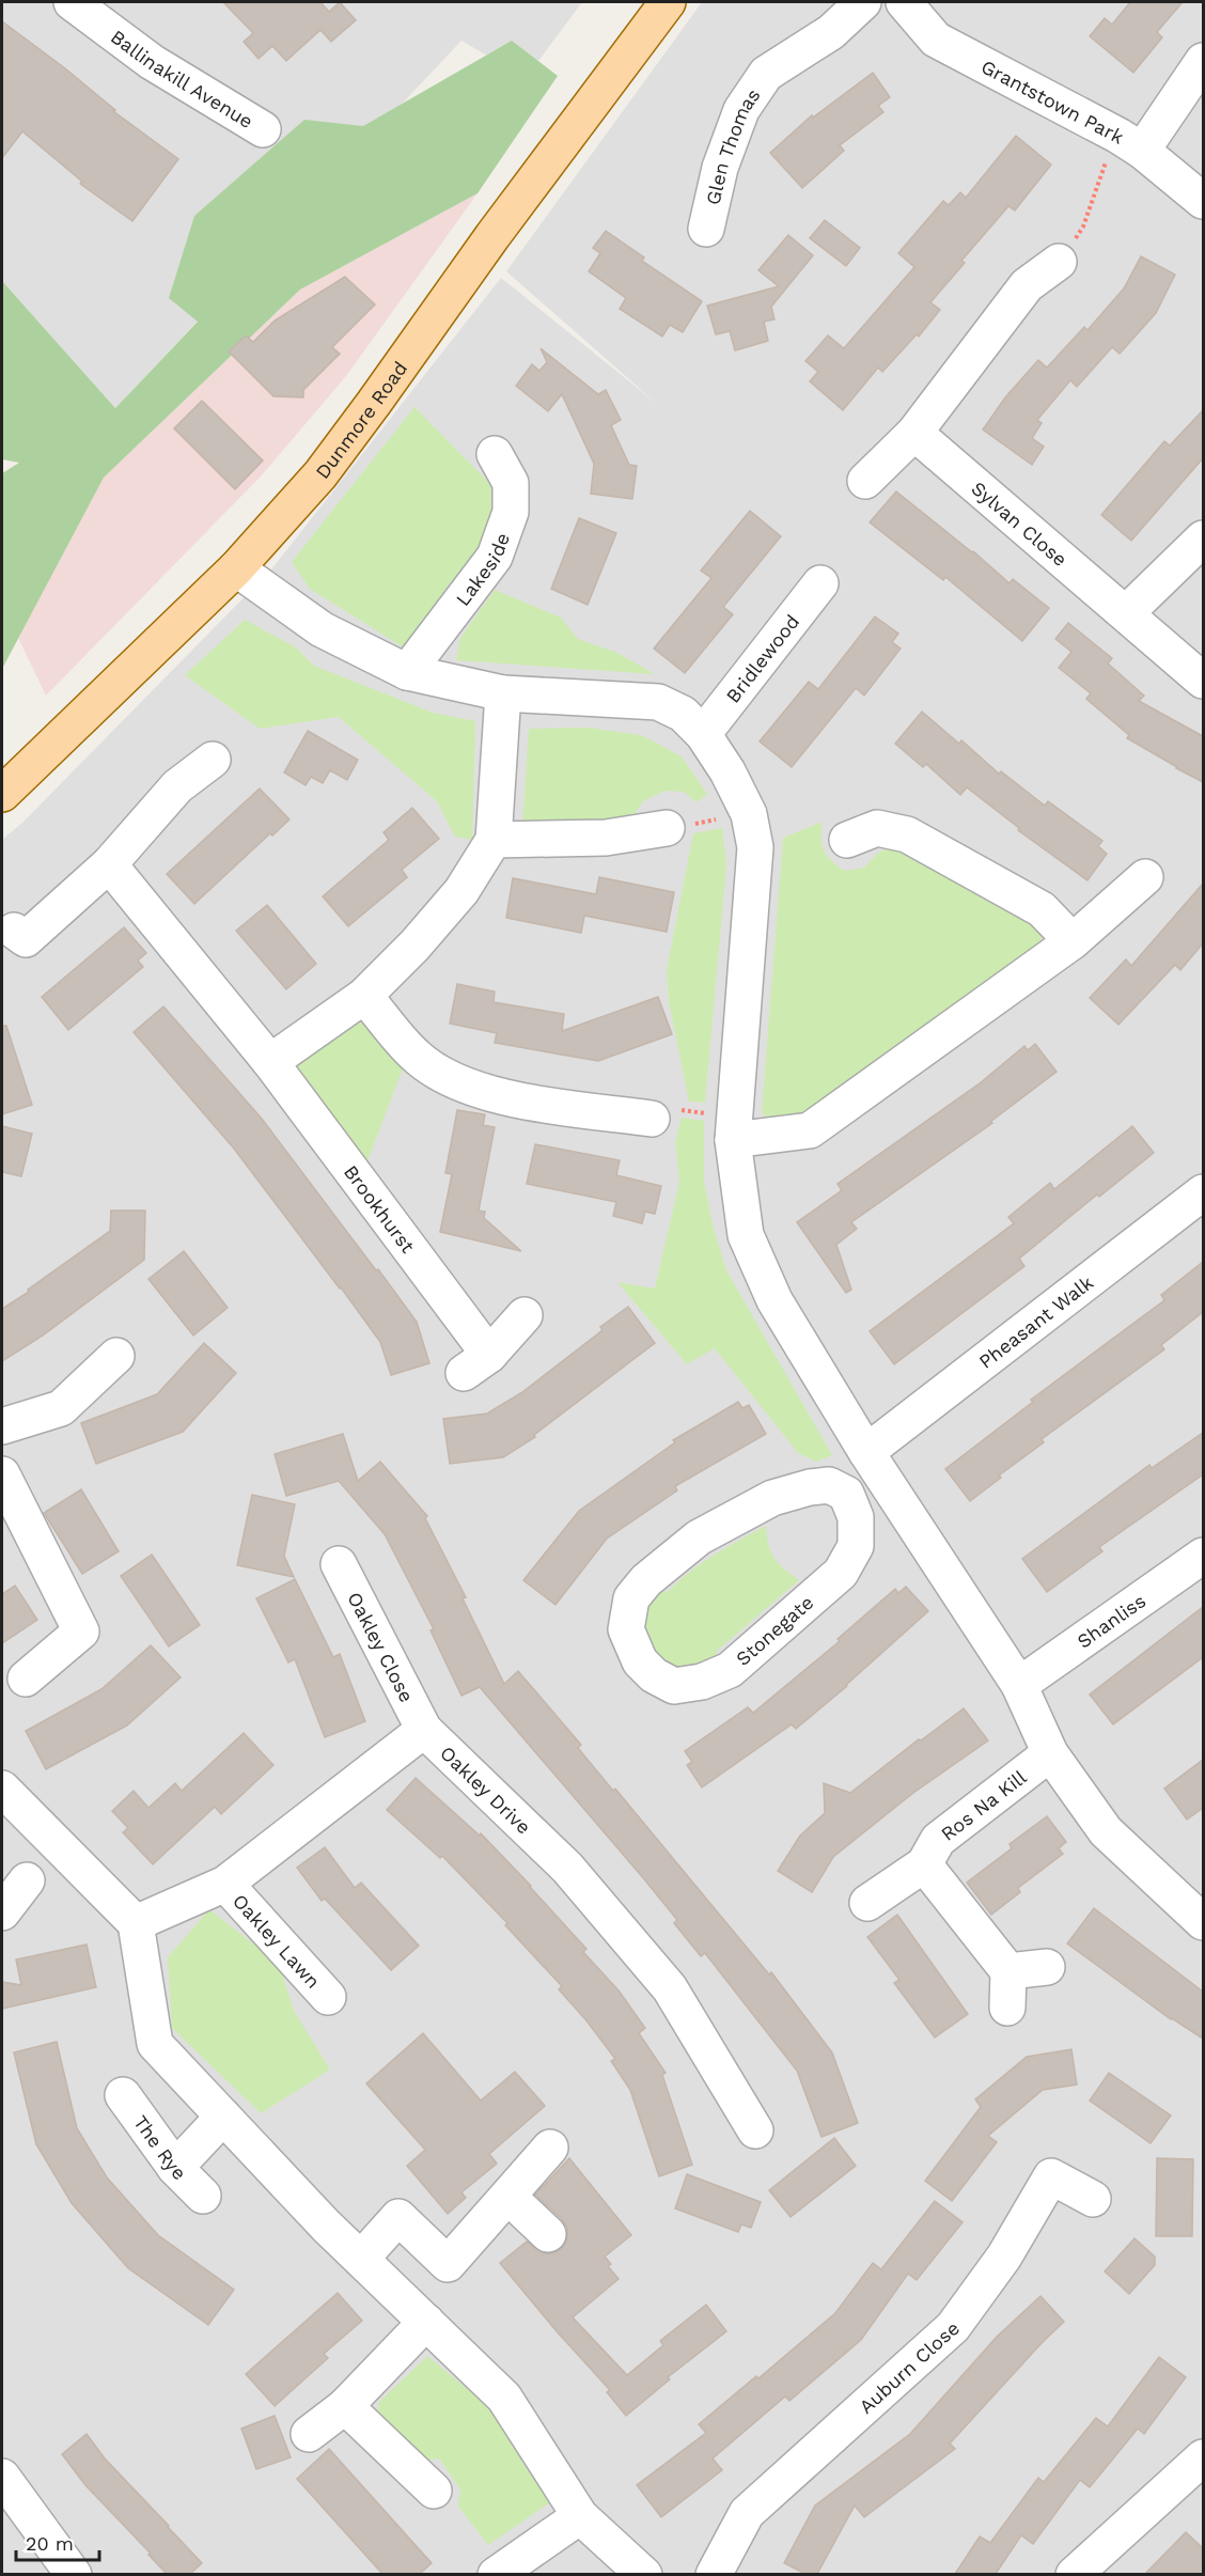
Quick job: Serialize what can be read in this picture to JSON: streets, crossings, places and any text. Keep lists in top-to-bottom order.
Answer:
{
  "streets": {
    "main road": ["Dunmore Road"],
    "street": [
      "Ballinakill Avenue",
      "Grantstown Park",
      "Glen Thomas",
      "Sylvan Close",
      "Lakeside",
      "Bridlewood",
      "Brookhurst",
      "Pheasant Walk",
      "Shanliss",
      "Stonegate",
      "Oakley Close",
      "Oakley Drive",
      "Ros Na Kill",
      "Oakley Lawn",
      "The Rye",
      "Auburn Close"
    ]
  },
  "crossings": [
    ["Oakley Close", "Oakley Drive"],
    ["Oakley Drive", "Oakley Lawn"]
  ],
  "scale_bar": "20 m"
}
